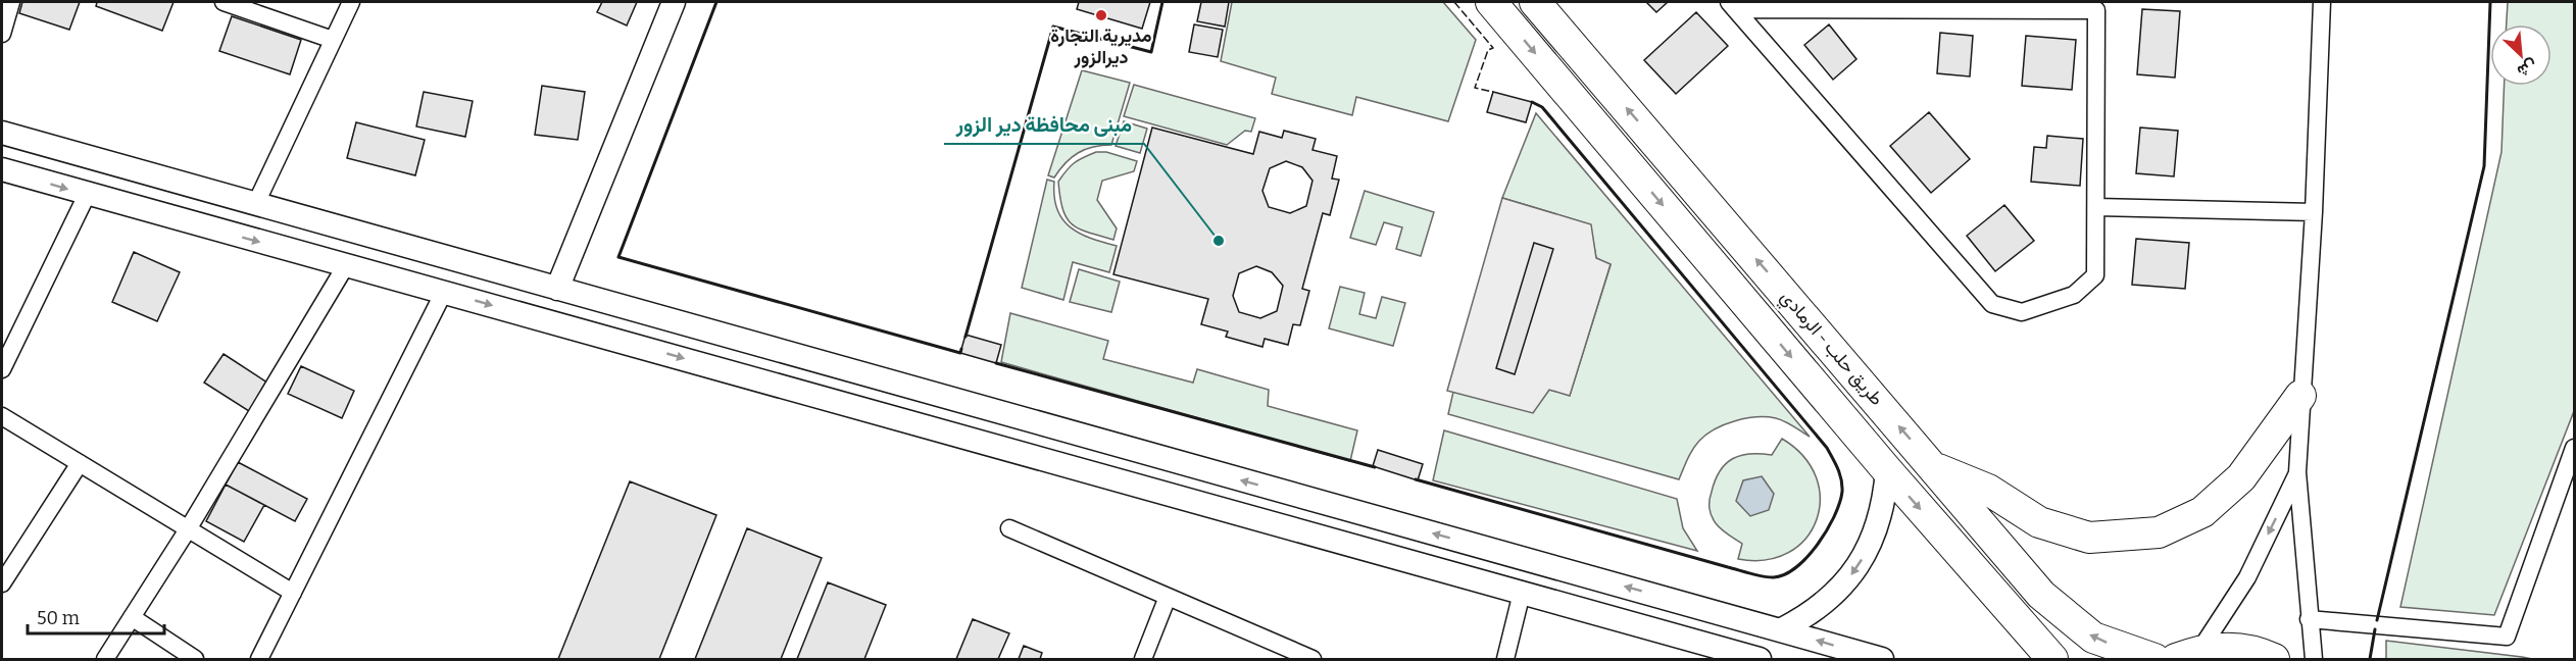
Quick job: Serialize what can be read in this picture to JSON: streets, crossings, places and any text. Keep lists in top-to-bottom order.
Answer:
{
  "streets": {
    "highway": ["طريق حلب - الرمادي"]
  },
  "places": ["مديرية التجارة ديرالزور", "مبنى محافظة دير الزور"],
  "scale_bar": "50 m",
  "north": "bottom right"
}
